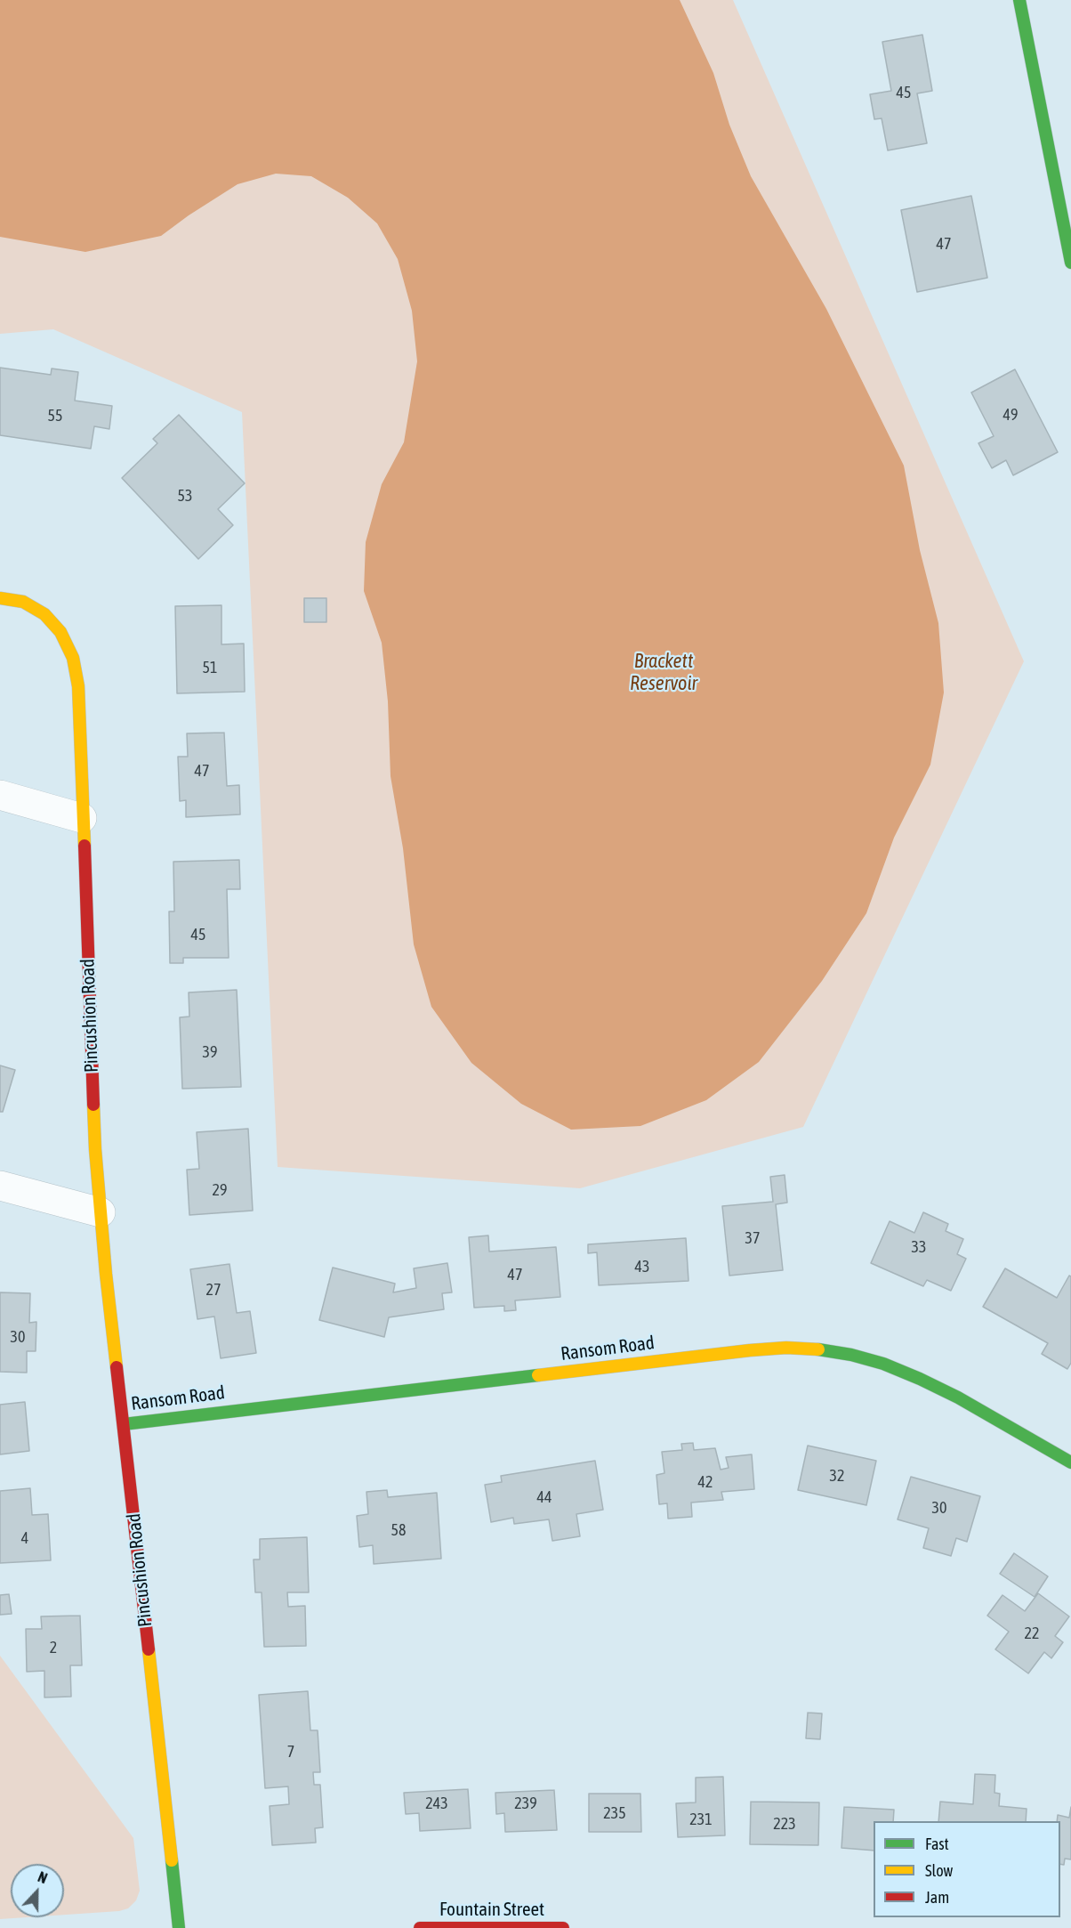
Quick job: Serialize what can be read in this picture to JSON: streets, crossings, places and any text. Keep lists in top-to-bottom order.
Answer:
{
  "streets": {
    "street": ["Pincushion Road", "Ransom Road", "Fountain Street"]
  },
  "crossings": [
    ["Pincushion Road", "Ransom Road"]
  ],
  "water": ["Brackett Reservoir"],
  "house_numbers": [
    "45",
    "47",
    "49",
    "55",
    "53",
    "51",
    "47",
    "45",
    "39",
    "29",
    "37",
    "33",
    "43",
    "47",
    "27",
    "30",
    "32",
    "42",
    "44",
    "30",
    "58",
    "4",
    "22",
    "2",
    "7",
    "243",
    "239",
    "235",
    "231",
    "223"
  ],
  "legend": ["Fast", "Slow", "Jam"],
  "north": "top"
}
